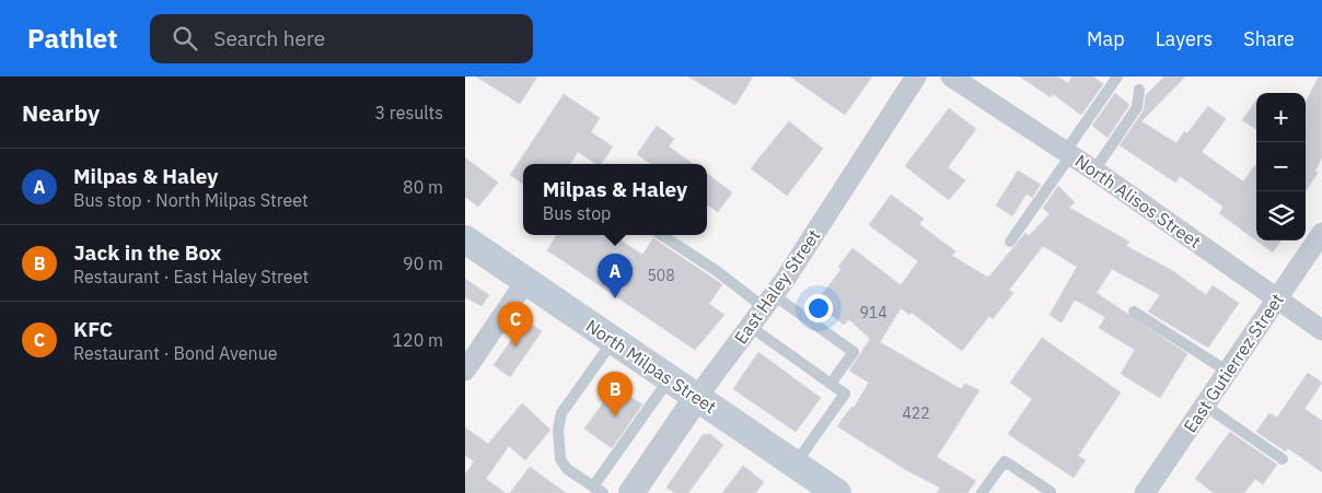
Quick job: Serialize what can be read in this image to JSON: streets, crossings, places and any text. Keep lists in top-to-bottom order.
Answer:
{
  "streets": {
    "main road": ["North Milpas Street"],
    "street": ["North Alisos Street", "East Haley Street", "East Gutierrez Street"]
  },
  "crossings": [
    ["North Alisos Street", "East Gutierrez Street"],
    ["East Haley Street", "North Milpas Street"]
  ],
  "house_numbers": ["508", "914", "422"],
  "page": {
    "header": "Pathlet",
    "search": "Search here",
    "nav": ["Map", "Layers", "Share"],
    "heading": ["Nearby", "3 results"],
    "map_buttons": ["+", "−"],
    "list": [
      {
        "mark": "A",
        "name": "Milpas & Haley",
        "note": "Bus stop · North Milpas Street",
        "value": "80 m"
      },
      {
        "mark": "B",
        "name": "Jack in the Box",
        "note": "Restaurant · East Haley Street",
        "value": "90 m"
      },
      {
        "mark": "C",
        "name": "KFC",
        "note": "Restaurant · Bond Avenue",
        "value": "120 m"
      }
    ],
    "popup": ["Milpas & Haley", "Bus stop"],
    "pins": ["A", "C", "B"]
  }
}
